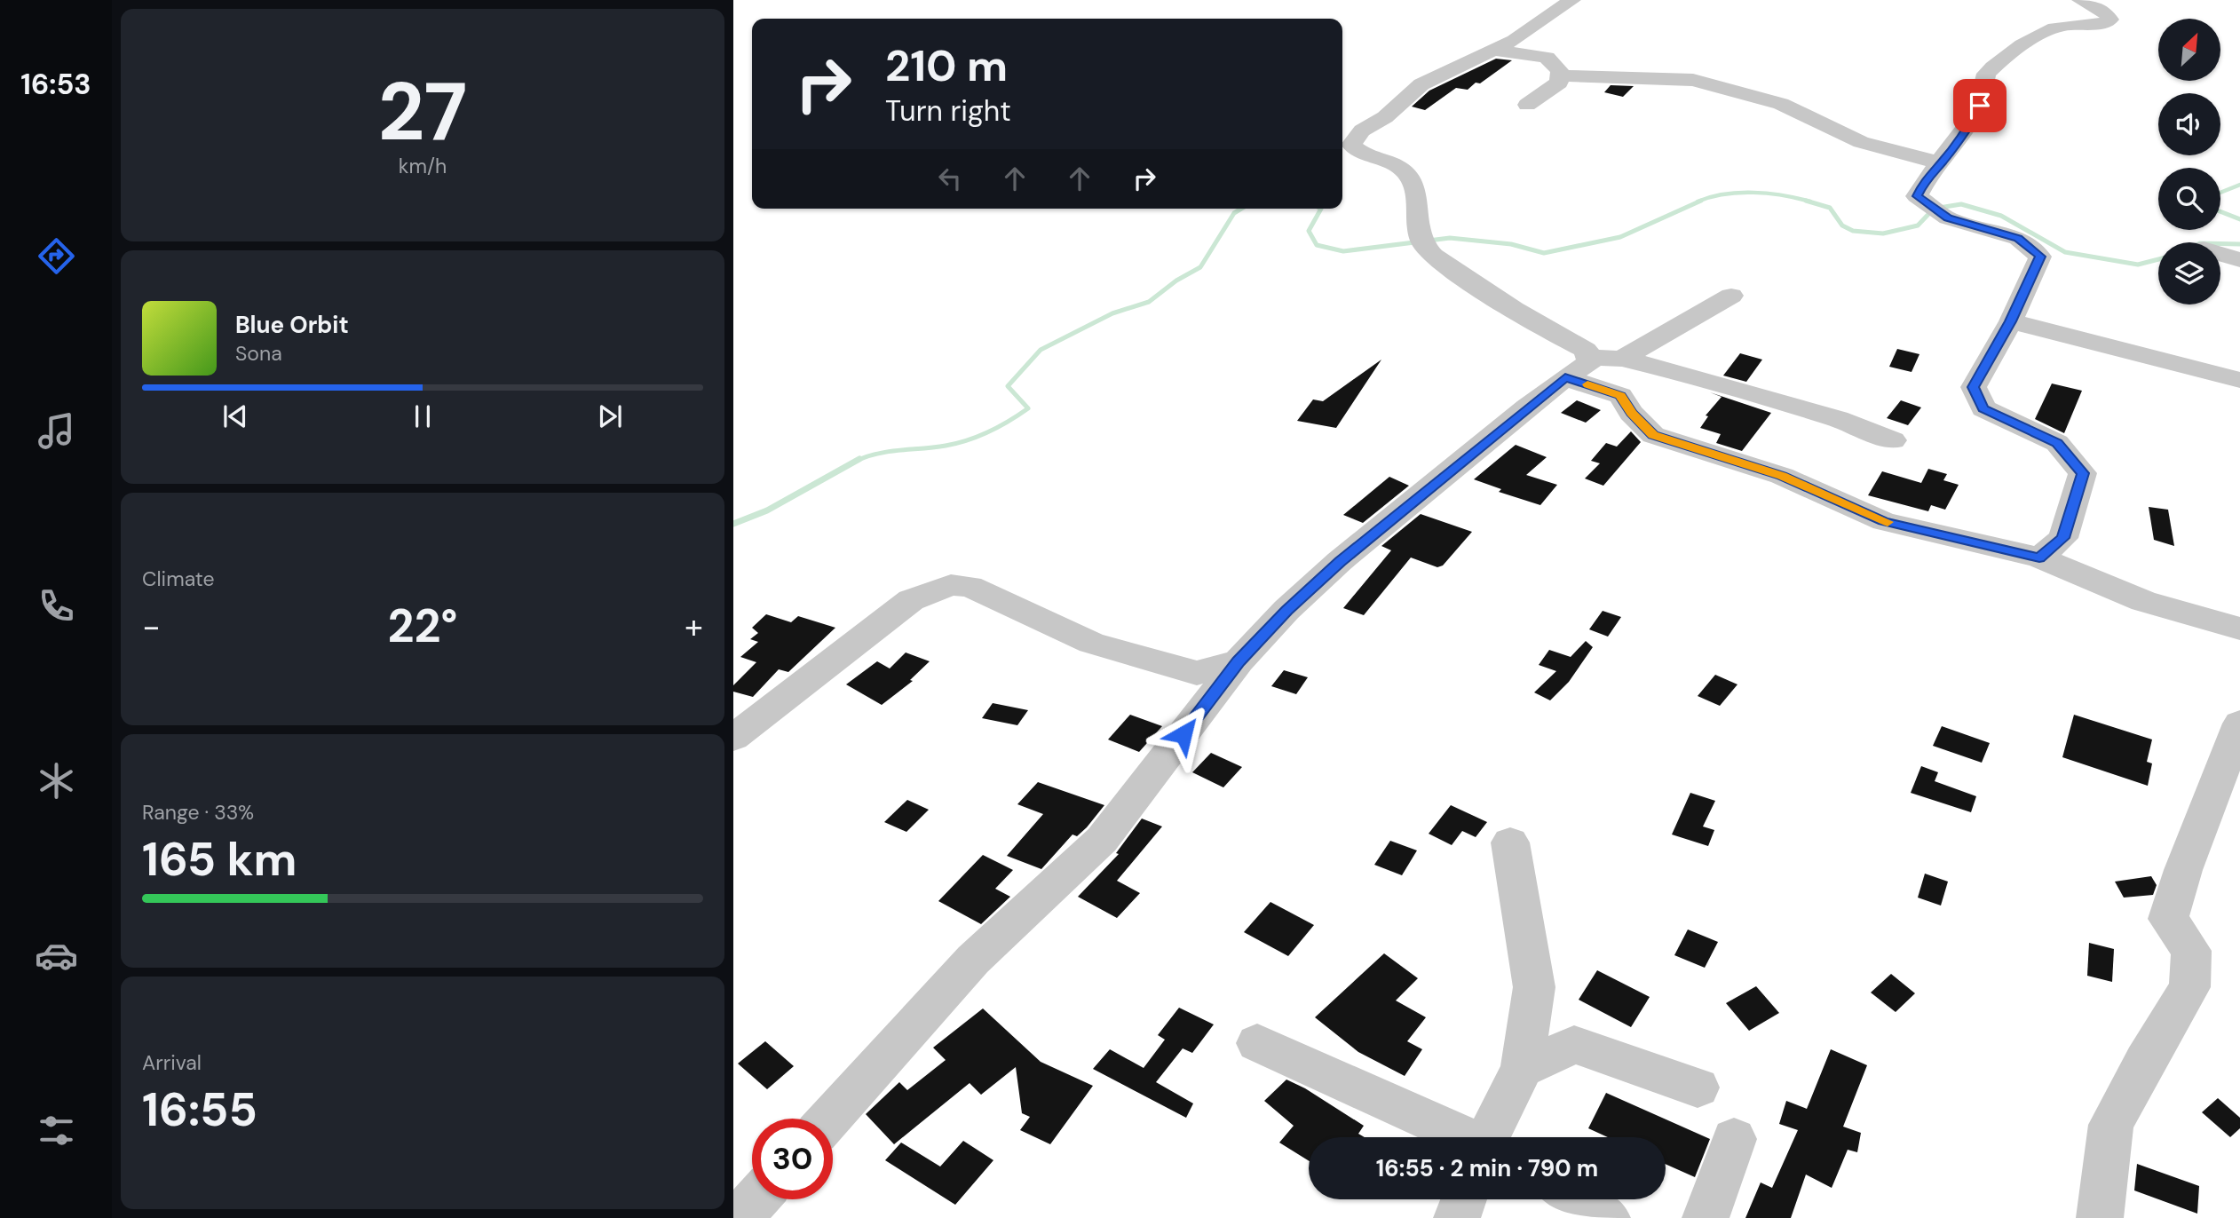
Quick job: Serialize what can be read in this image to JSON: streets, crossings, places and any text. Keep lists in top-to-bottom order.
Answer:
{
  "north": "top right",
  "page": {
    "tabs": "16:53",
    "tile": [
      ["27", "km/h"],
      "Climate",
      ["Range · 33%", "165 km"],
      ["Arrival", "16:55"]
    ],
    "turn": ["210 m", "Turn right"],
    "song": ["Blue Orbit", "Sona"],
    "heat": ["−", "22°", "+"],
    "limit": "30",
    "trip": "16:55 · 2 min · 790 m"
  }
}
